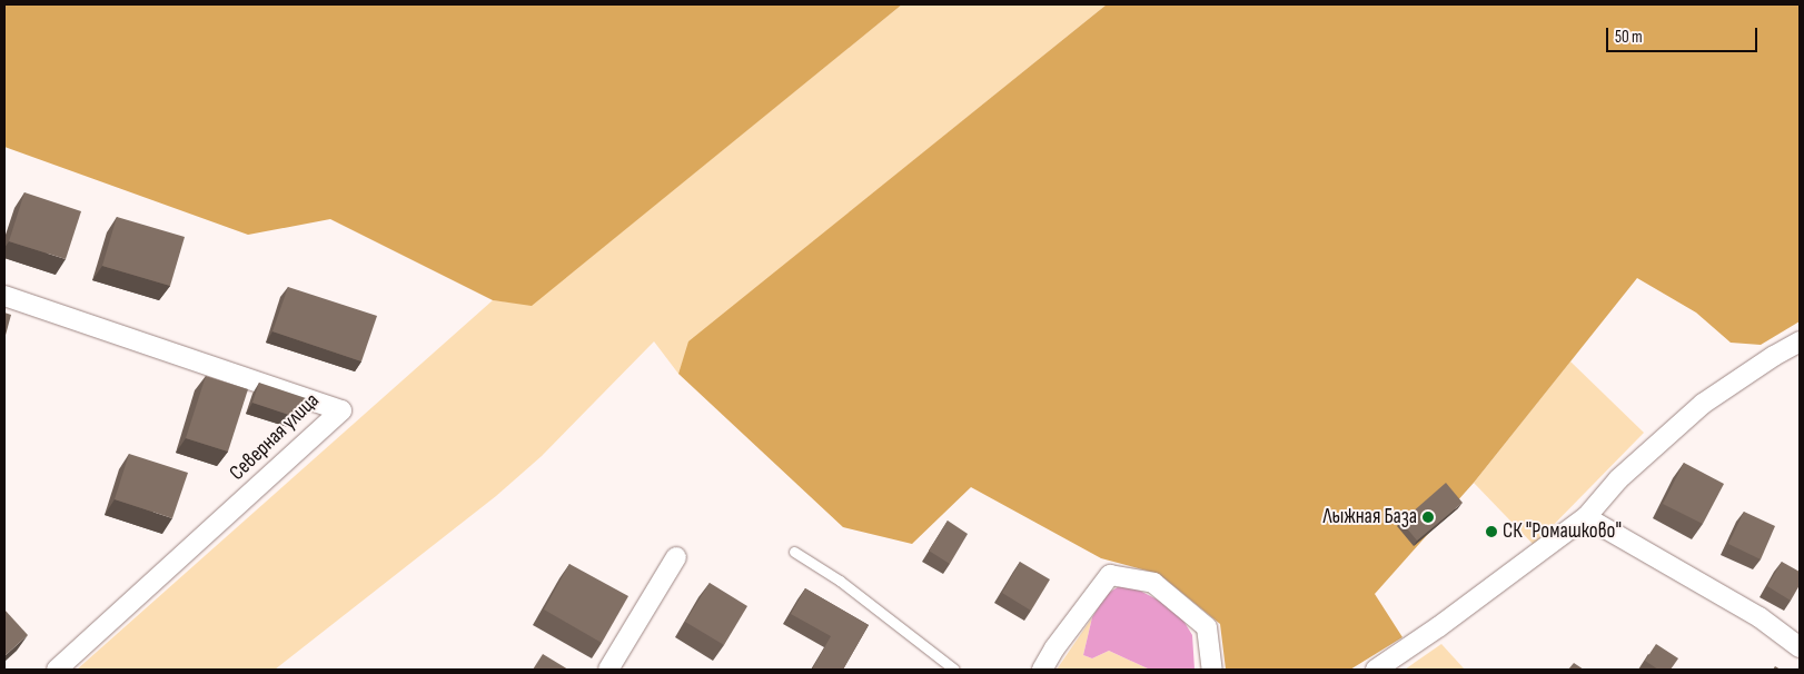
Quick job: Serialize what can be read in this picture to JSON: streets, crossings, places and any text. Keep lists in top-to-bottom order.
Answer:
{
  "streets": {
    "street": ["Северная улица"]
  },
  "places": ["Лыжная База", "СК \"Ромашково\""],
  "scale_bar": "50 m"
}
